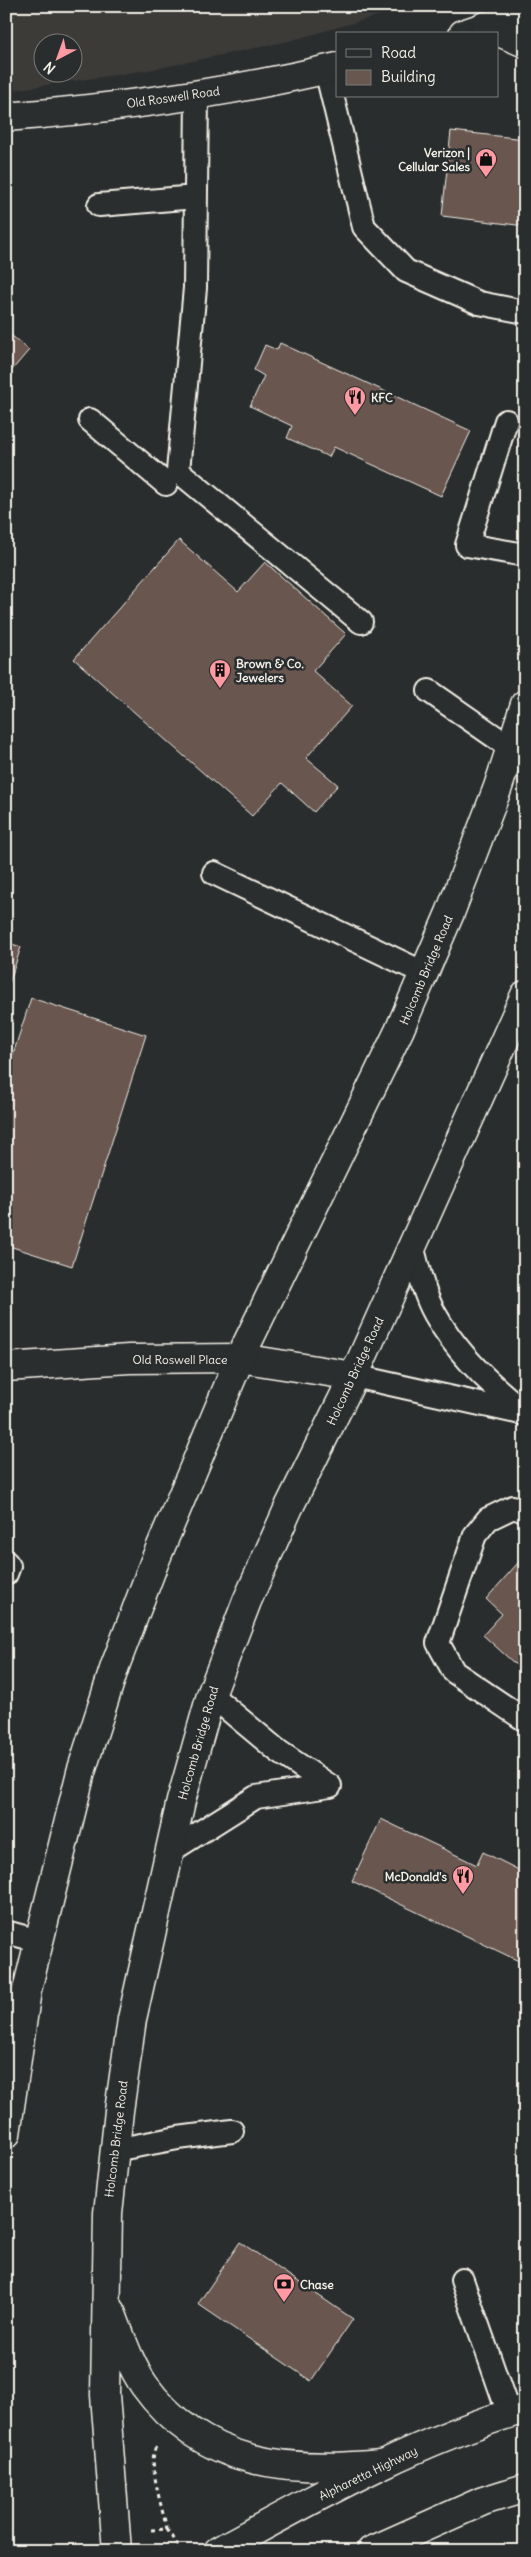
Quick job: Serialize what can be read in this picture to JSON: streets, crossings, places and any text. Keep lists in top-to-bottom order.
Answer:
{
  "streets": {
    "main road": [
      "Old Roswell Road",
      "Holcomb Bridge Road",
      "Old Roswell Place",
      "Alpharetta Highway"
    ]
  },
  "crossings": [
    ["Holcomb Bridge Road", "Old Roswell Place"]
  ],
  "places": {
    "shop": ["Verizon | Cellular Sales"],
    "restaurant": ["KFC", "McDonald's"],
    "building": ["Brown & Co. Jewelers"],
    "bank": ["Chase"]
  },
  "legend": ["Road", "Building"],
  "north": "bottom left"
}
